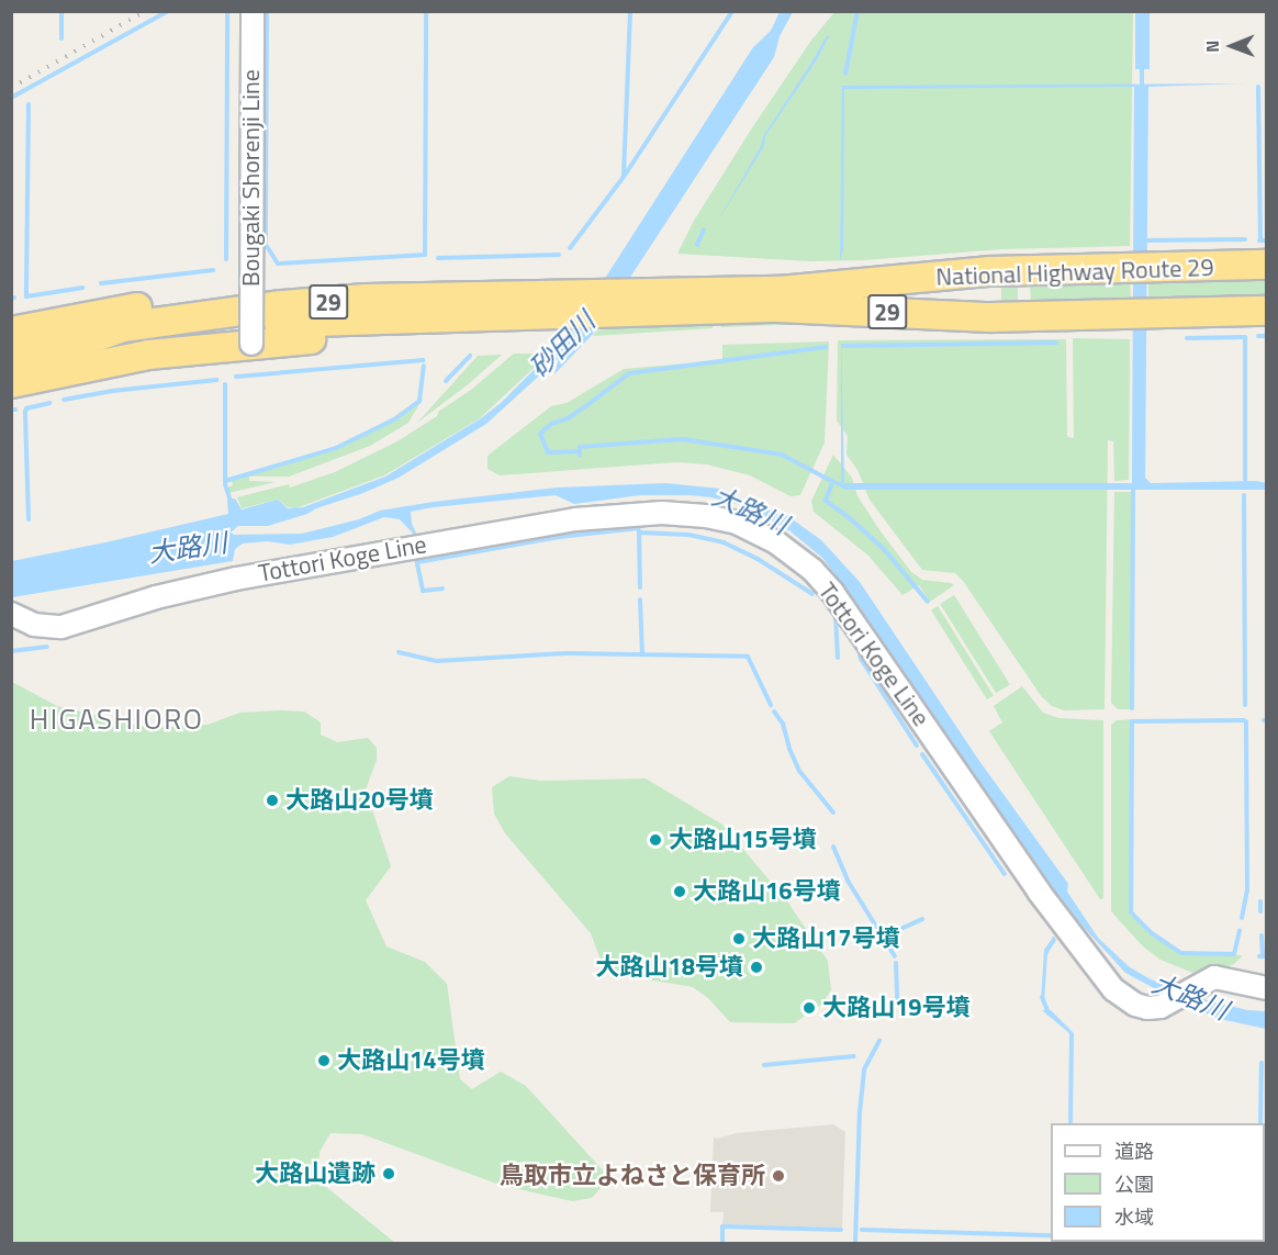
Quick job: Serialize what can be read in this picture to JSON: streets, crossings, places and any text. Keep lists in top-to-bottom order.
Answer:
{
  "streets": {
    "highway": ["National Highway Route 29", "29"],
    "main road": ["Bougaki Shorenji Line", "Tottori Koge Line"]
  },
  "districts": ["HIGASHIORO"],
  "water": ["砂田川", "大路川"],
  "places": [
    "大路山20号墳",
    "大路山15号墳",
    "大路山16号墳",
    "大路山17号墳",
    "大路山18号墳",
    "大路山19号墳",
    "大路山14号墳",
    "大路山遺跡",
    "鳥取市立よねさと保育所"
  ],
  "legend": ["道路", "公園", "水域"],
  "north": "left"
}
